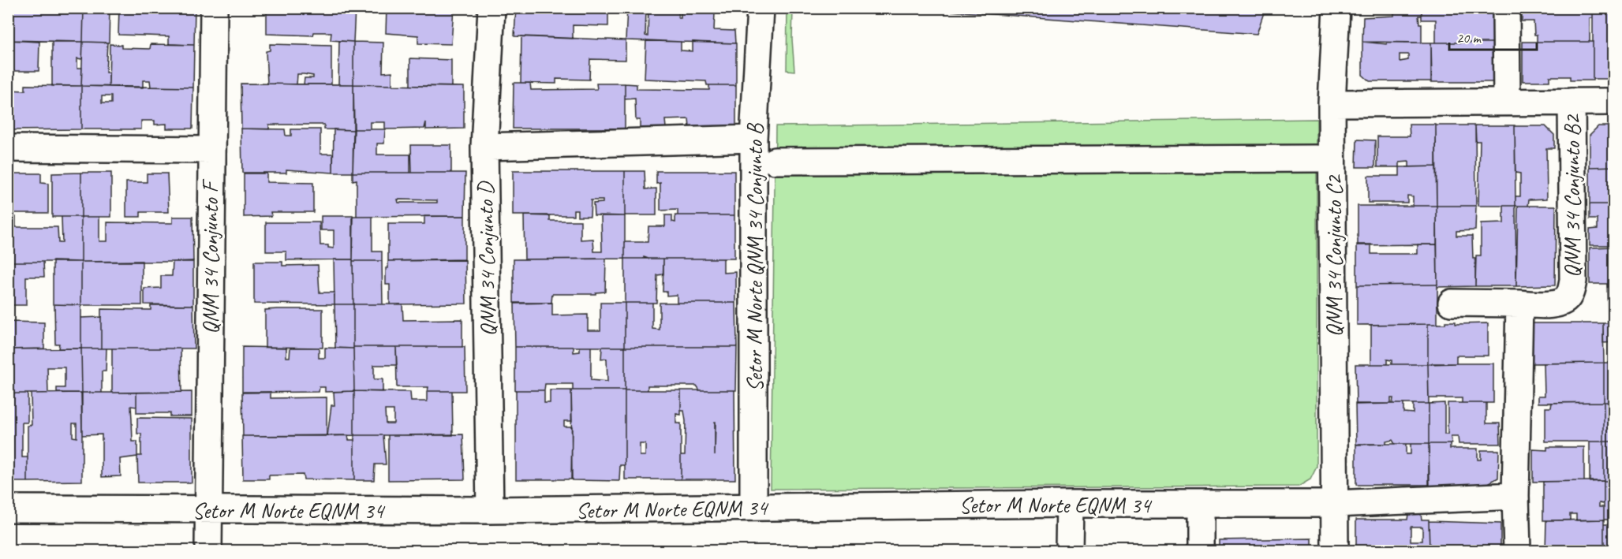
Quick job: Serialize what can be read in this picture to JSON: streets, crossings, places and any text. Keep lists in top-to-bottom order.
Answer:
{
  "streets": {
    "street": [
      "QNM 34 Conjunto B2",
      "QNM 34 Conjunto C2",
      "Setor M Norte QNM 34 Conjunto B",
      "QNM 34 Conjunto F",
      "QNM 34 Conjunto D",
      "Setor M Norte EQNM 34"
    ]
  },
  "crossings": [
    ["QNM 34 Conjunto C2", "Setor M Norte EQNM 34"],
    ["Setor M Norte QNM 34 Conjunto B", "Setor M Norte EQNM 34"],
    ["QNM 34 Conjunto F", "Setor M Norte EQNM 34"],
    ["QNM 34 Conjunto D", "Setor M Norte EQNM 34"]
  ],
  "scale_bar": "20 m"
}
